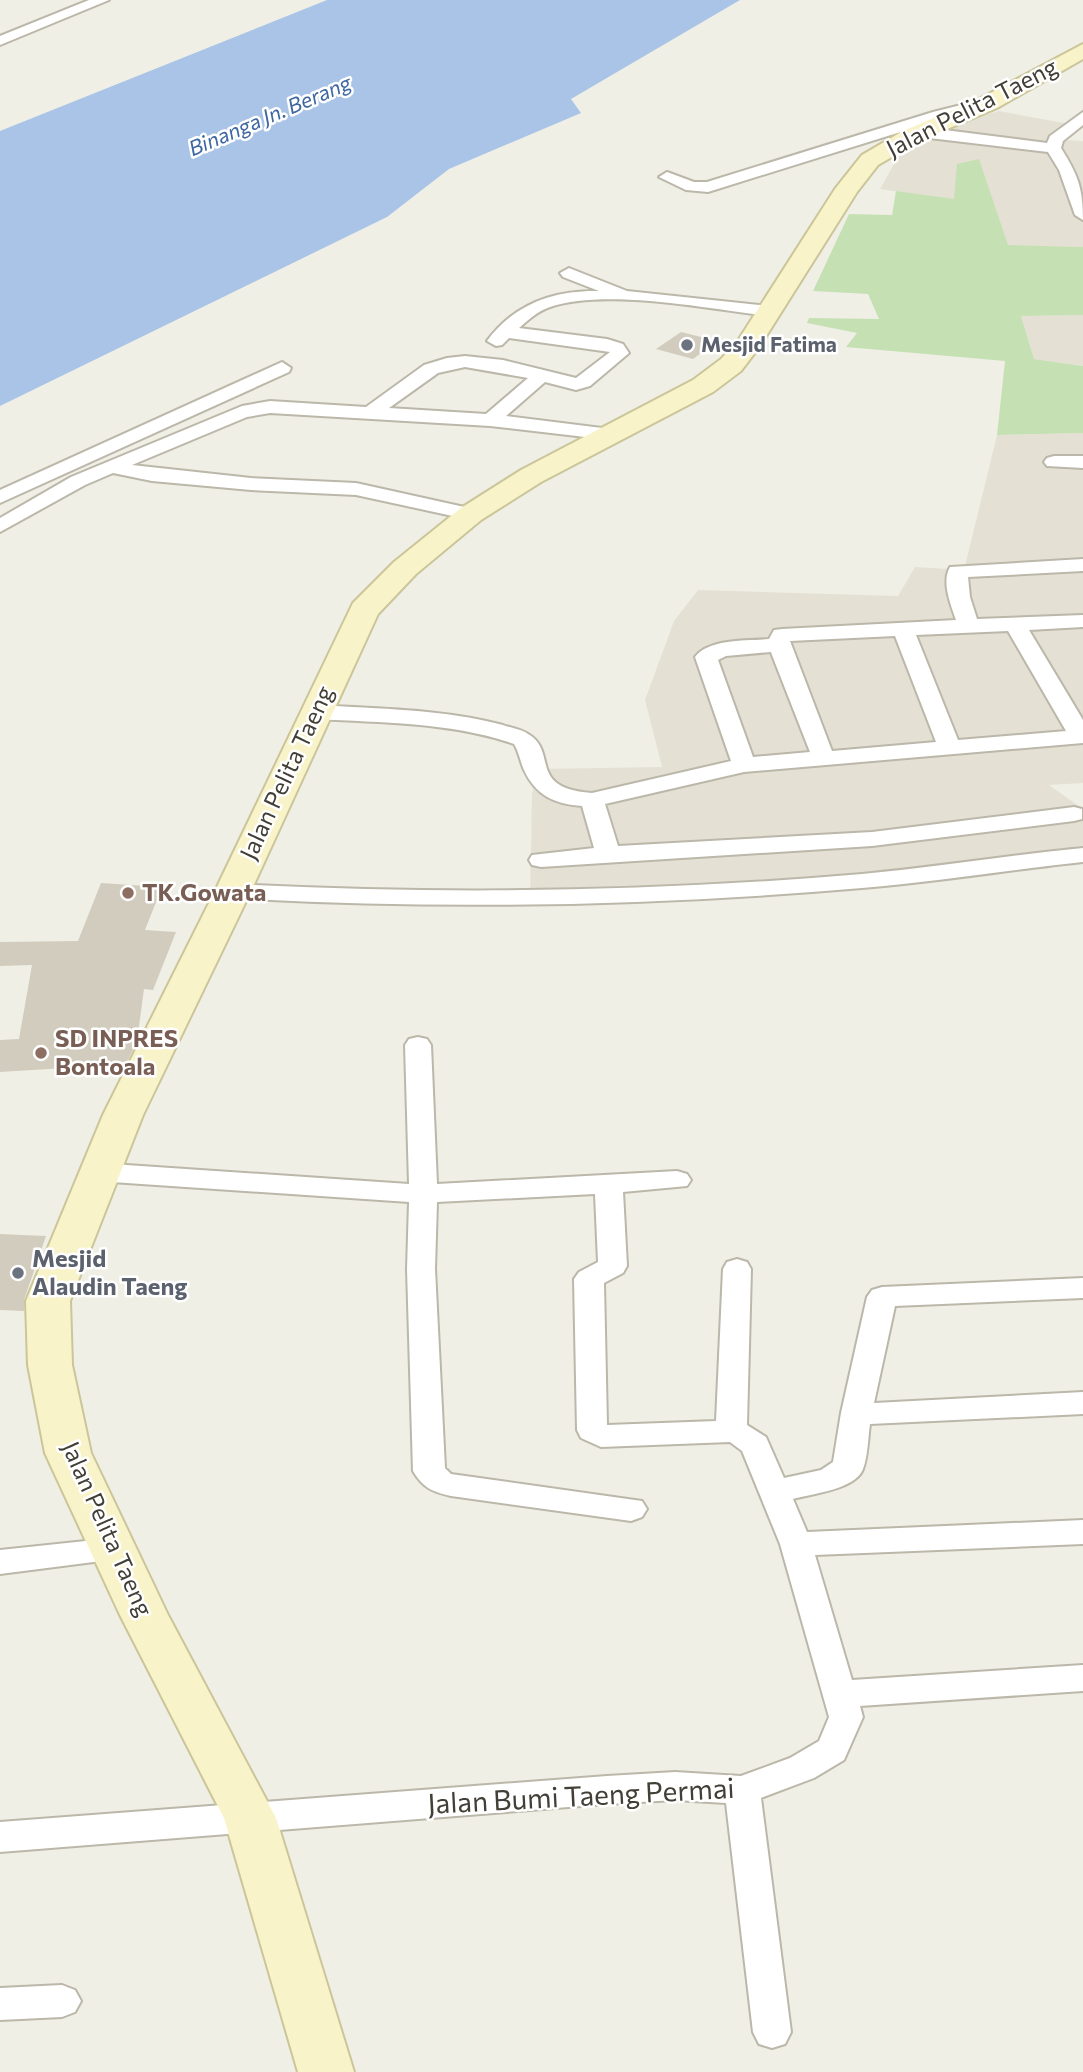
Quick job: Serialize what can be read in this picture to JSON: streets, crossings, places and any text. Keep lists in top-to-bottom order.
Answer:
{
  "streets": {
    "street": ["Jalan Pelita Taeng", "Jalan Bumi Taeng Permai"]
  },
  "crossings": [
    ["Jalan Pelita Taeng", "Jalan Bumi Taeng Permai"]
  ],
  "water": ["Binanga Jn. Berang"],
  "places": [
    "Mesjid Fatima",
    "TK.Gowata",
    "SD INPRES Bontoala",
    "Mesjid Alaudin Taeng"
  ]
}
